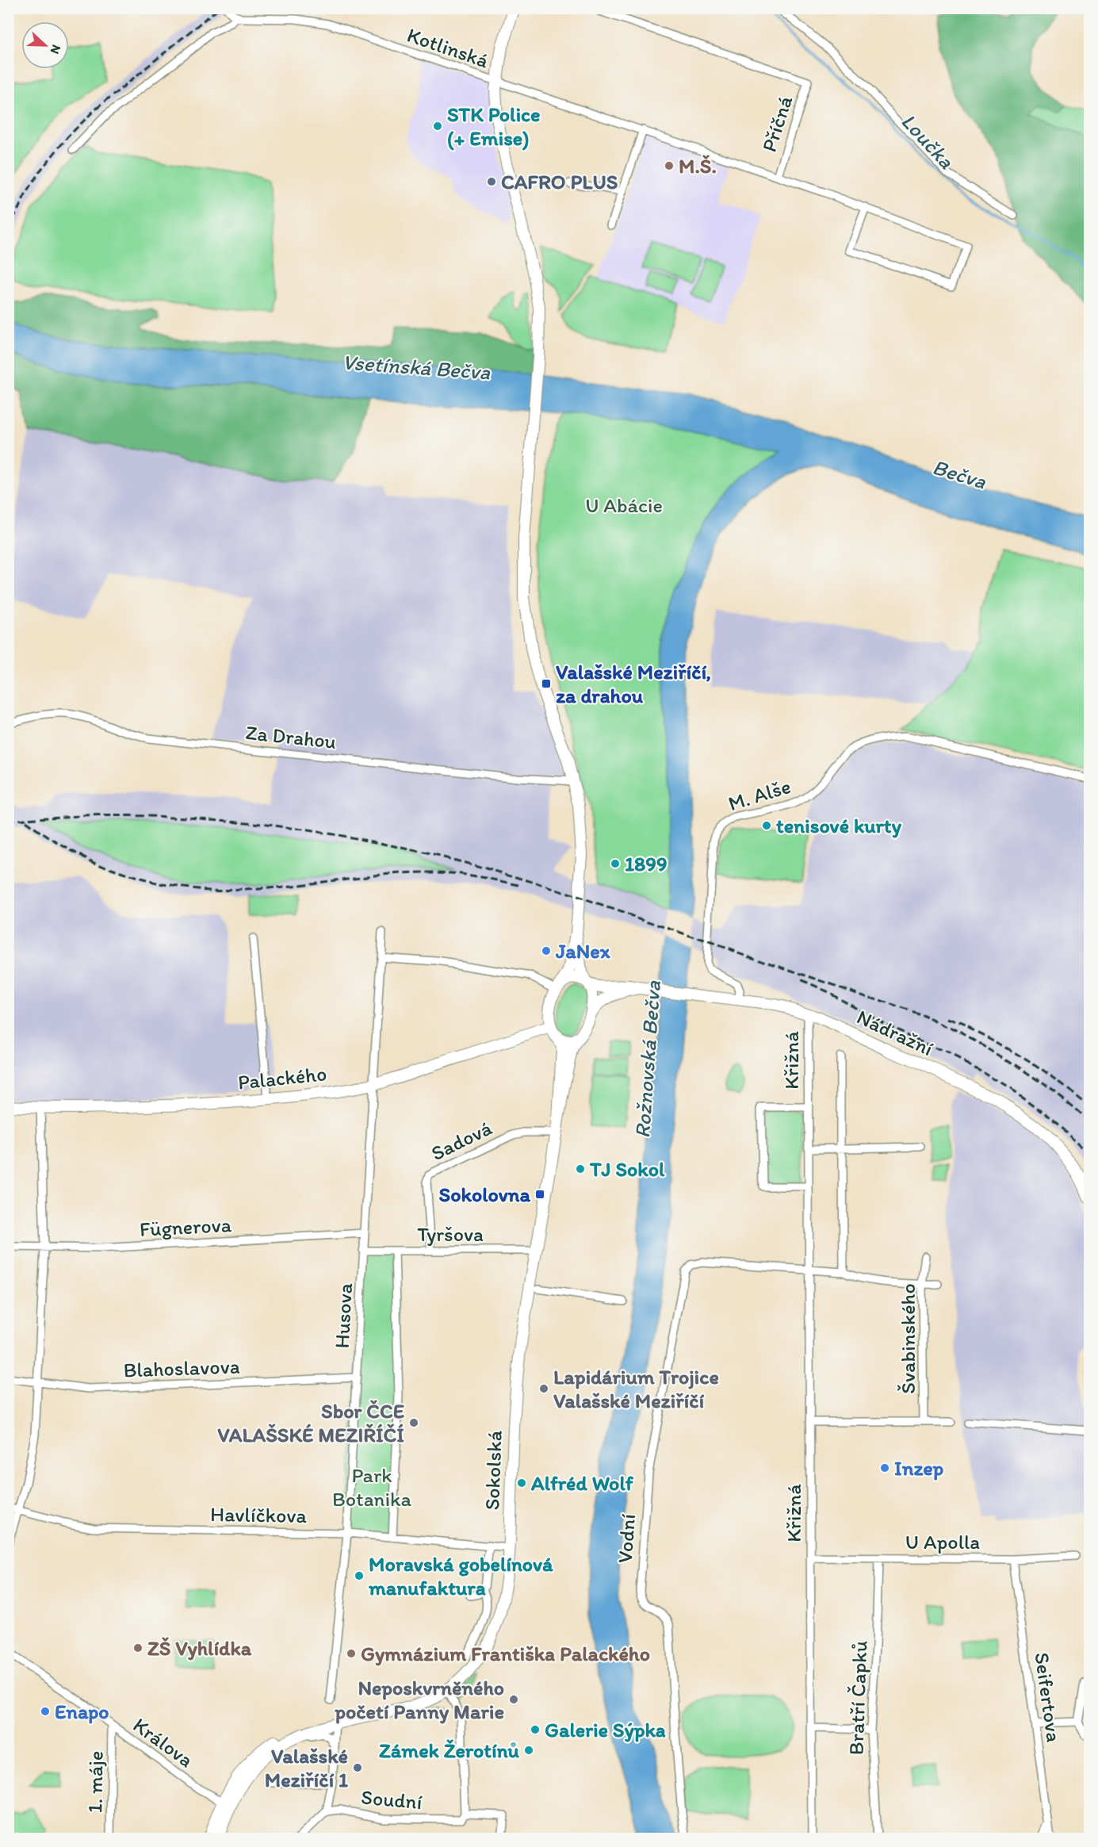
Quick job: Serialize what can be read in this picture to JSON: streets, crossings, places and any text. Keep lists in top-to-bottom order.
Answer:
{
  "streets": {
    "main road": ["Nádražní", "Palackého", "Sokolská"],
    "street": [
      "Kotlinská",
      "Příčná",
      "Za Drahou",
      "M. Alše",
      "Křižná",
      "Sadová",
      "Fügnerova",
      "Tyršova",
      "Husova",
      "Švabinského",
      "Blahoslavova",
      "Havlíčkova",
      "Vodní",
      "U Apolla",
      "Seifertova",
      "Bratří Čapků",
      "Králova",
      "1. máje",
      "Soudní"
    ]
  },
  "crossings": [
    ["Kotlinská", "Příčná"],
    ["Za Drahou", "Sokolská"],
    ["M. Alše", "Nádražní"],
    ["Nádražní", "Křižná"],
    ["Nádražní", "Palackého"],
    ["Nádražní", "Sokolská"],
    ["Křižná", "Švabinského"],
    ["Křižná", "Vodní"],
    ["Křižná", "U Apolla"],
    ["Palackého", "Husova"],
    ["Palackého", "Sokolská"],
    ["Sadová", "Tyršova"],
    ["Sadová", "Sokolská"],
    ["Fügnerova", "Husova"],
    ["Tyršova", "Husova"],
    ["Tyršova", "Sokolská"],
    ["Husova", "Blahoslavova"],
    ["Husova", "Havlíčkova"],
    ["Švabinského", "Vodní"],
    ["Sokolská", "Havlíčkova"],
    ["Sokolská", "Králova"],
    ["U Apolla", "Seifertova"],
    ["U Apolla", "Bratří Čapků"],
    ["Králova", "1. máje"]
  ],
  "water": [
    "Loučka",
    "Vsetínská Bečva",
    "Bečva",
    "Rožnovská Bečva"
  ],
  "parks": ["U Abácie", "Park Botanika"],
  "places": {
    "other": [
      "STK Police (+ Emise)",
      "M.Š.",
      "CAFRO PLUS",
      "tenisové kurty",
      "1899",
      "JaNex",
      "TJ Sokol",
      "Lapidárium Trojice Valašské Meziříčí",
      "Sbor ČCE VALAŠSKÉ MEZIŘÍČÍ",
      "Inzep",
      "Alfréd Wolf",
      "Moravská gobelínová manufaktura",
      "ZŠ Vyhlídka",
      "Gymnázium Františka Palackého",
      "Neposkvrněného početí Panny Marie",
      "Enapo",
      "Galerie Sýpka",
      "Zámek Žerotínů",
      "Valašské Meziříčí 1"
    ],
    "transit": ["Valašské Meziříčí, za drahou", "Sokolovna"]
  },
  "north": "right"
}
